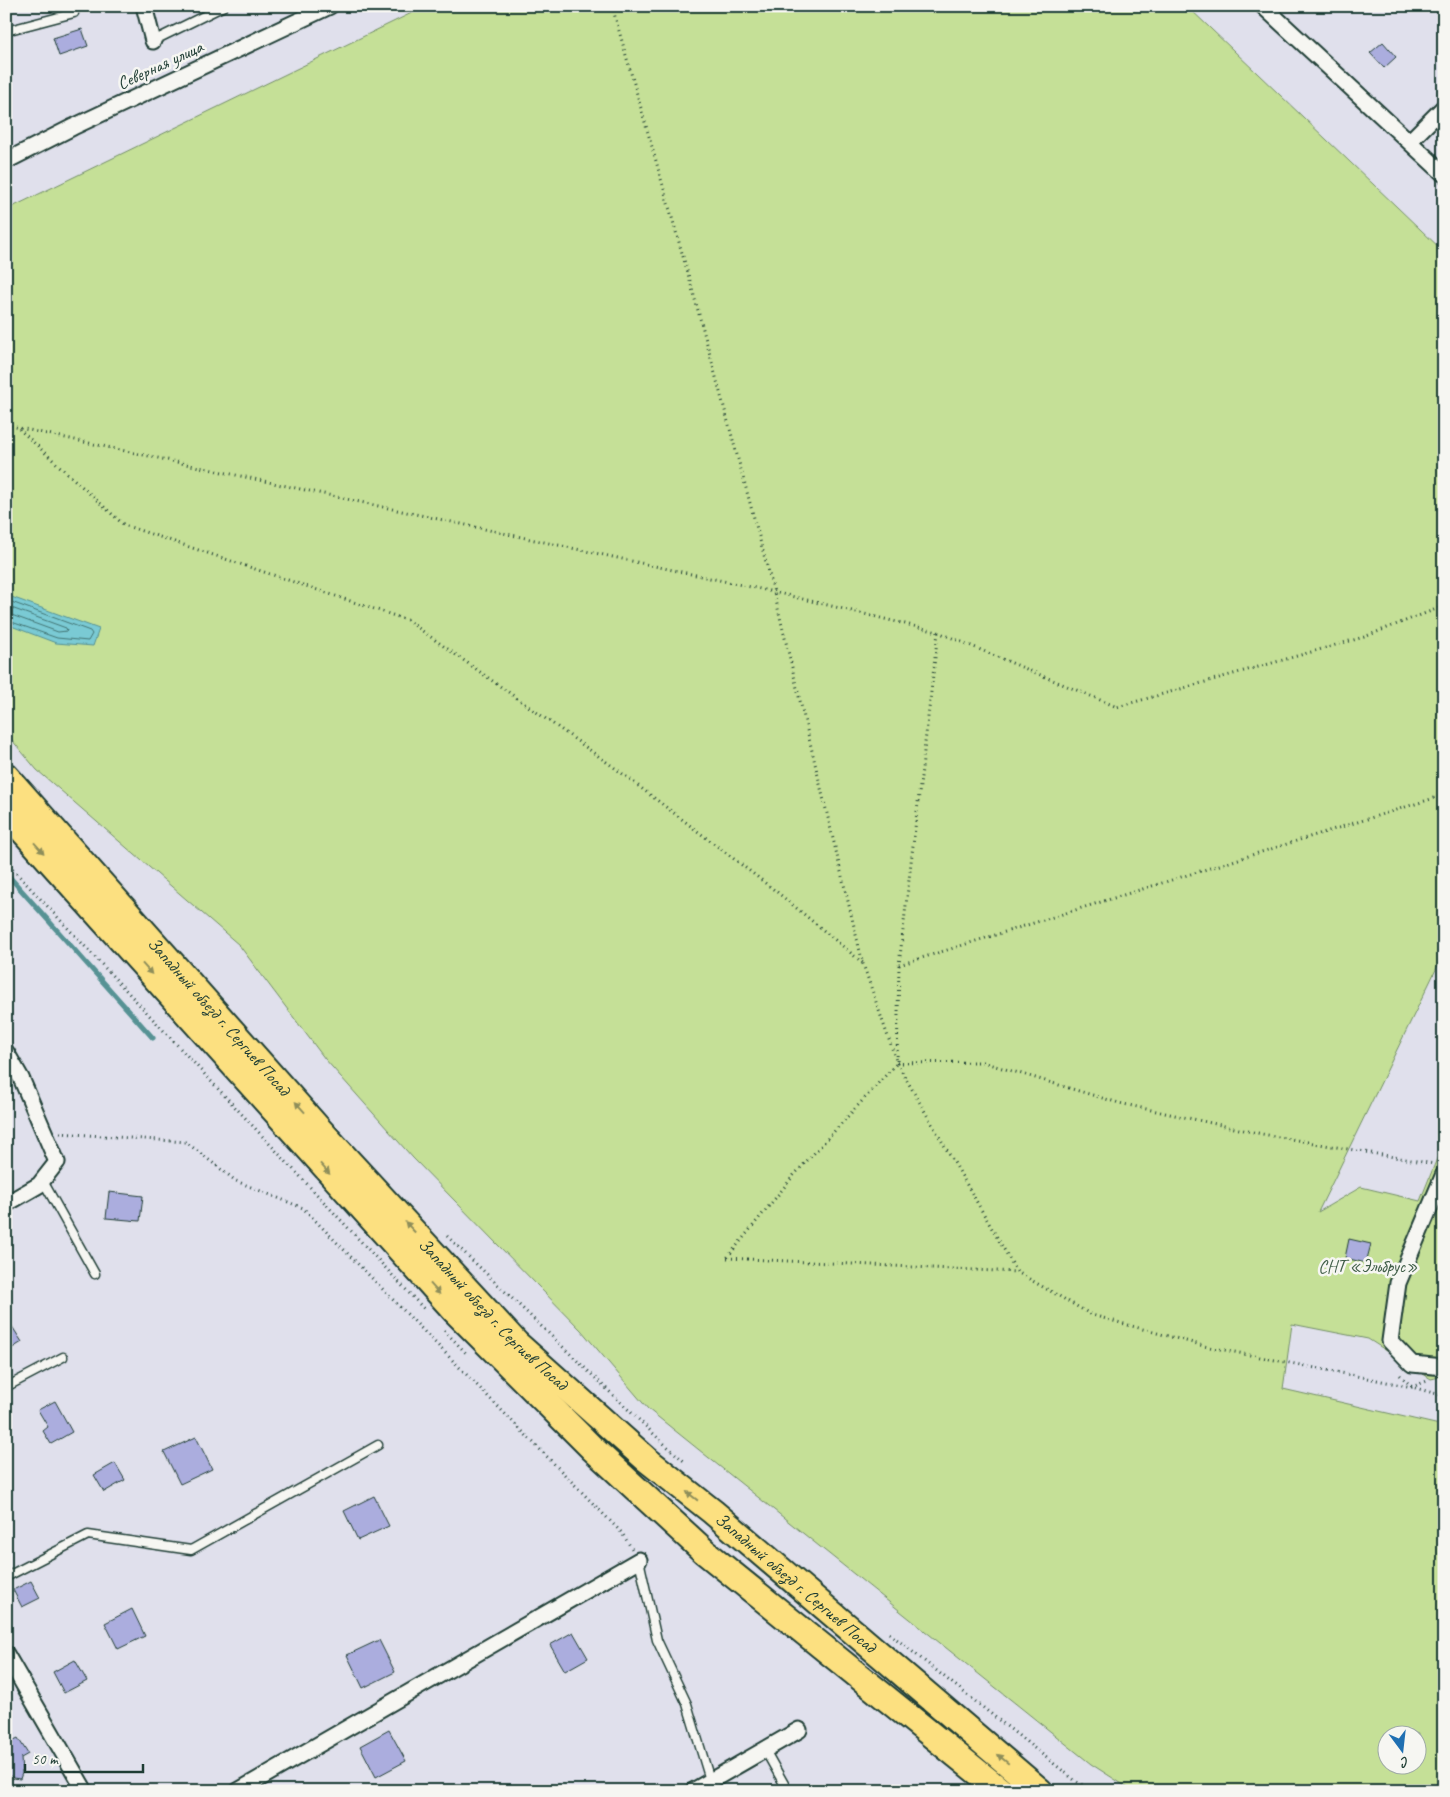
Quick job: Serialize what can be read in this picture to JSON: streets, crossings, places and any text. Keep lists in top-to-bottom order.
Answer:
{
  "streets": {
    "main road": ["Западный объезд г. Сергиев Посад"],
    "street": ["Северная улица"]
  },
  "parks": ["СНТ «Эльбрус»"],
  "scale_bar": "50 m",
  "north": "bottom"
}
